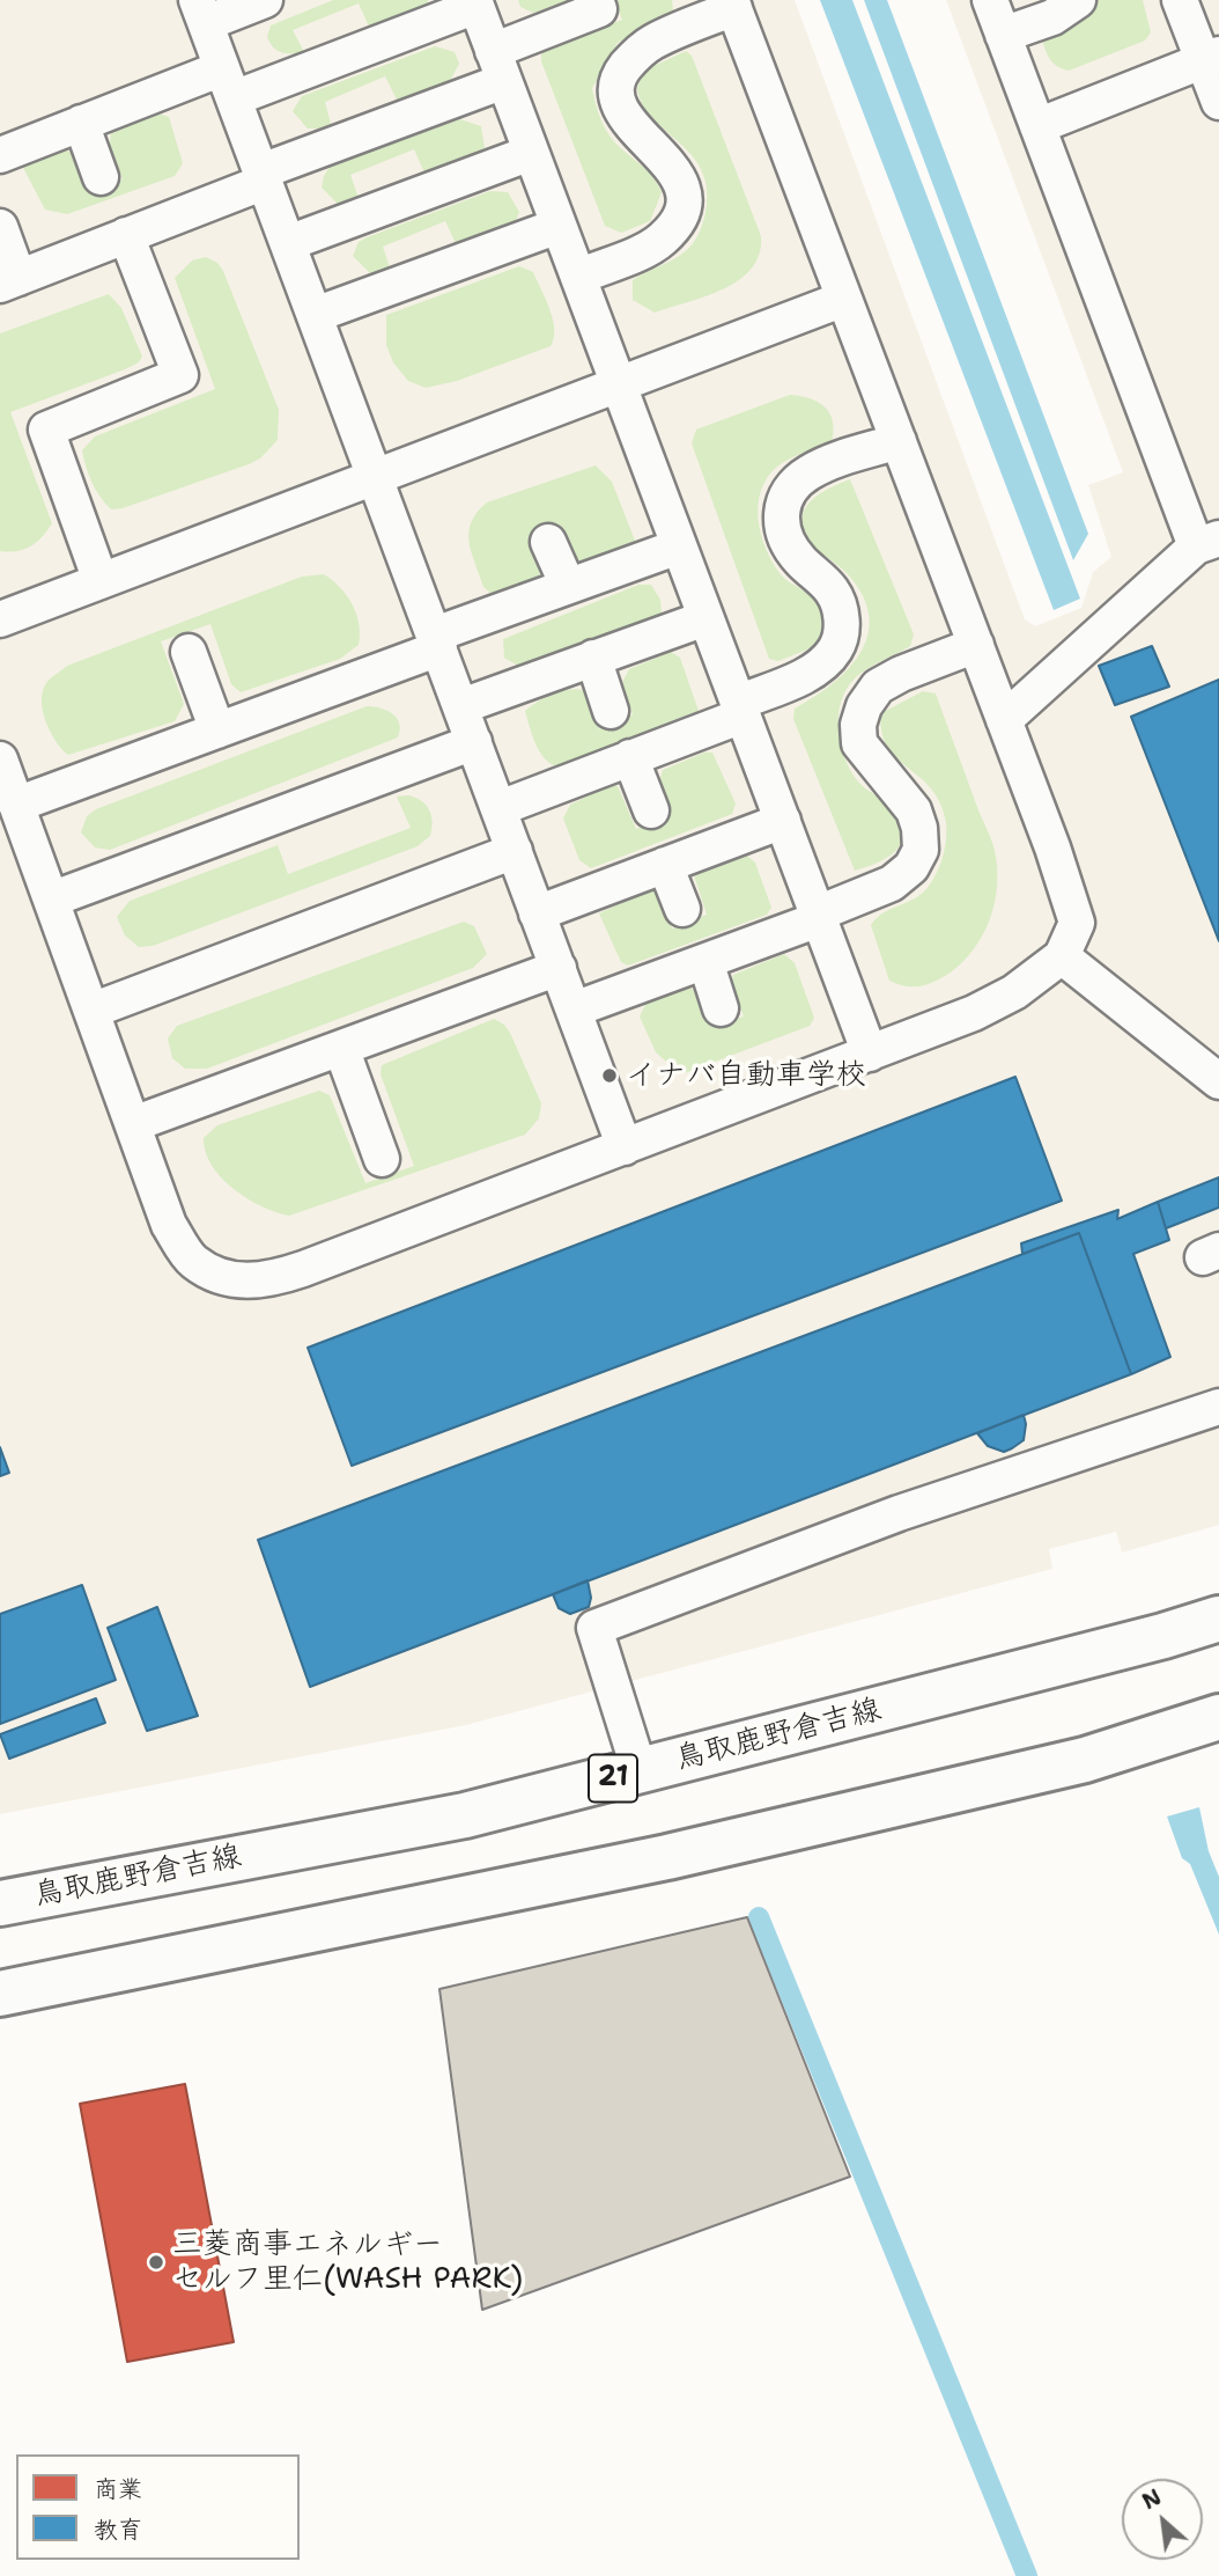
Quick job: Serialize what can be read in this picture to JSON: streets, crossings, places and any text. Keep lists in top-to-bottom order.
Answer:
{
  "streets": {
    "main road": ["鳥取鹿野倉吉線", "21"]
  },
  "places": ["イナバ自動車学校", "三菱商事エネルギー セルフ里仁(WASH PARK)"],
  "legend": ["商業", "教育"],
  "north": "top left"
}
